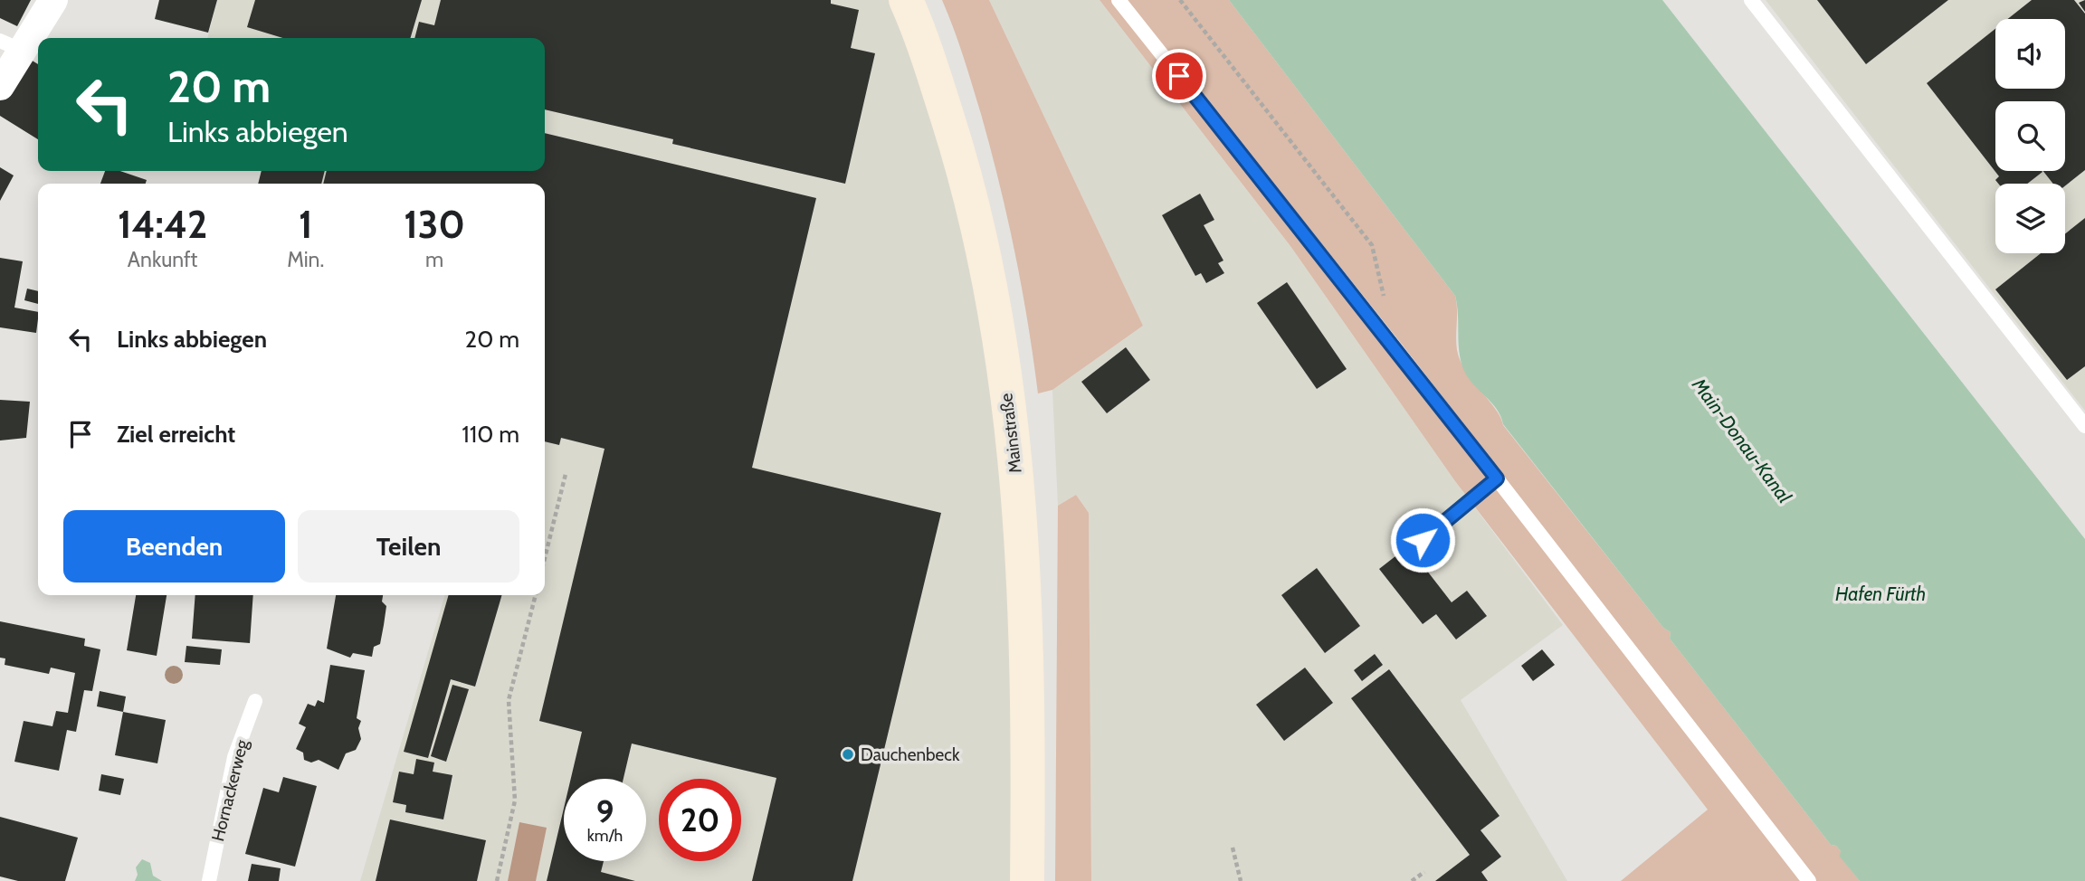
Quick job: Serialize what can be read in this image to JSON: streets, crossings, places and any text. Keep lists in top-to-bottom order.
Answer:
{
  "streets": {
    "main road": ["Mainstraße"],
    "lane": ["Hornackerweg"]
  },
  "water": ["Main-Donau-Kanal", "Hafen Fürth"],
  "places": ["Dauchenbeck"],
  "page": {
    "turn": ["20 m", "Links abbiegen"],
    "eta": [
      "14:42",
      "Ankunft",
      "1",
      "Min.",
      "130",
      "m"
    ],
    "list": [
      {
        "name": "Links abbiegen",
        "value": "20 m"
      },
      {
        "name": "Ziel erreicht",
        "value": "110 m"
      }
    ],
    "buttons": ["Beenden", "Teilen"],
    "speed": "9 km/h",
    "limit": "20"
  }
}
